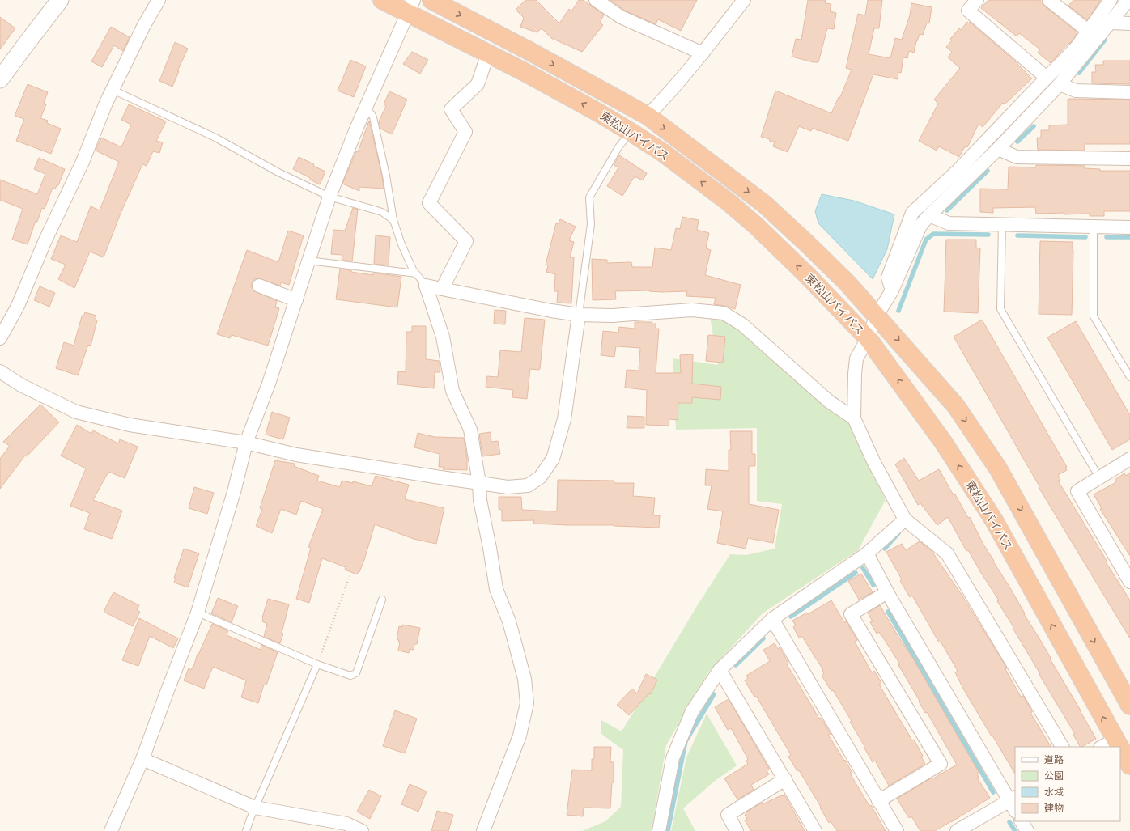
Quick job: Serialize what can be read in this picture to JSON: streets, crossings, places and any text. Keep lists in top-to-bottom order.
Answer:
{
  "streets": {
    "highway": ["東松山バイパス"]
  },
  "legend": [
    "道路",
    "公園",
    "水域",
    "建物"
  ]
}
